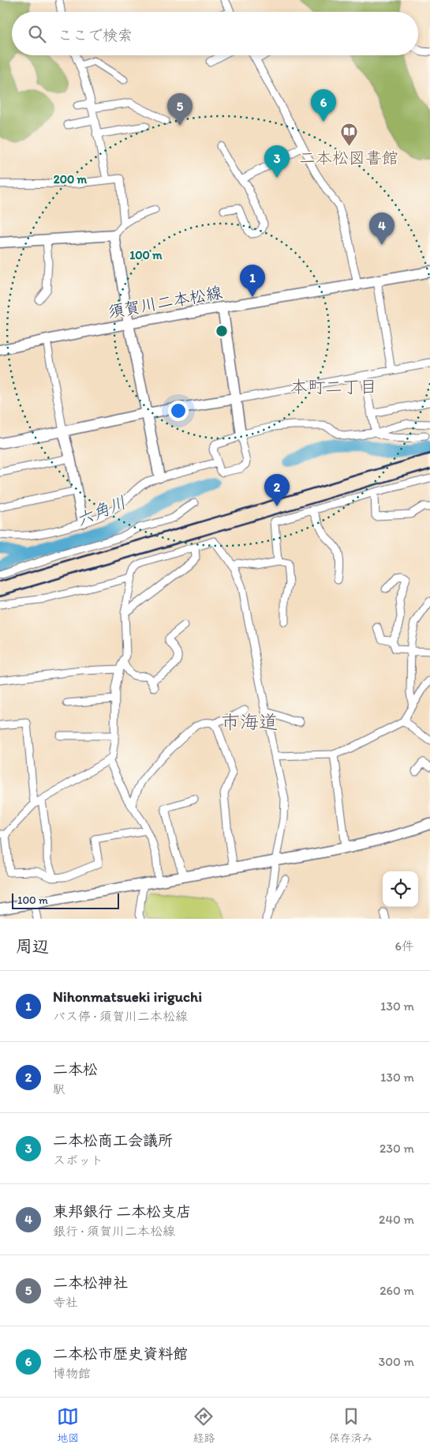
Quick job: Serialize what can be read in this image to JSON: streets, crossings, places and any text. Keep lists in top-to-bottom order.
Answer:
{
  "streets": {
    "street": ["須賀川二本松線"]
  },
  "districts": ["本町二丁目", "市海道"],
  "water": ["六角川"],
  "places": {
    "library": ["二本松図書館"]
  },
  "scale_bar": "100 m",
  "page": {
    "search": "ここで検索",
    "pins": [
      "6",
      "5",
      "3",
      "4",
      "1",
      "2"
    ],
    "scale": "100 m",
    "heading": ["周辺", "6件"],
    "list": [
      {
        "mark": "1",
        "name": "Nihonmatsueki iriguchi",
        "note": "バス停 · 須賀川二本松線",
        "value": "130 m"
      },
      {
        "mark": "2",
        "name": "二本松",
        "note": "駅",
        "value": "130 m"
      },
      {
        "mark": "3",
        "name": "二本松商工会議所",
        "note": "スポット",
        "value": "230 m"
      },
      {
        "mark": "4",
        "name": "東邦銀行 二本松支店",
        "note": "銀行 · 須賀川二本松線",
        "value": "240 m"
      },
      {
        "mark": "5",
        "name": "二本松神社",
        "note": "寺社",
        "value": "260 m"
      },
      {
        "mark": "6",
        "name": "二本松市歴史資料館",
        "note": "博物館",
        "value": "300 m"
      }
    ],
    "nav": ["地図", "経路", "保存済み"]
  },
  "rings": ["200 m", "100 m"]
}
